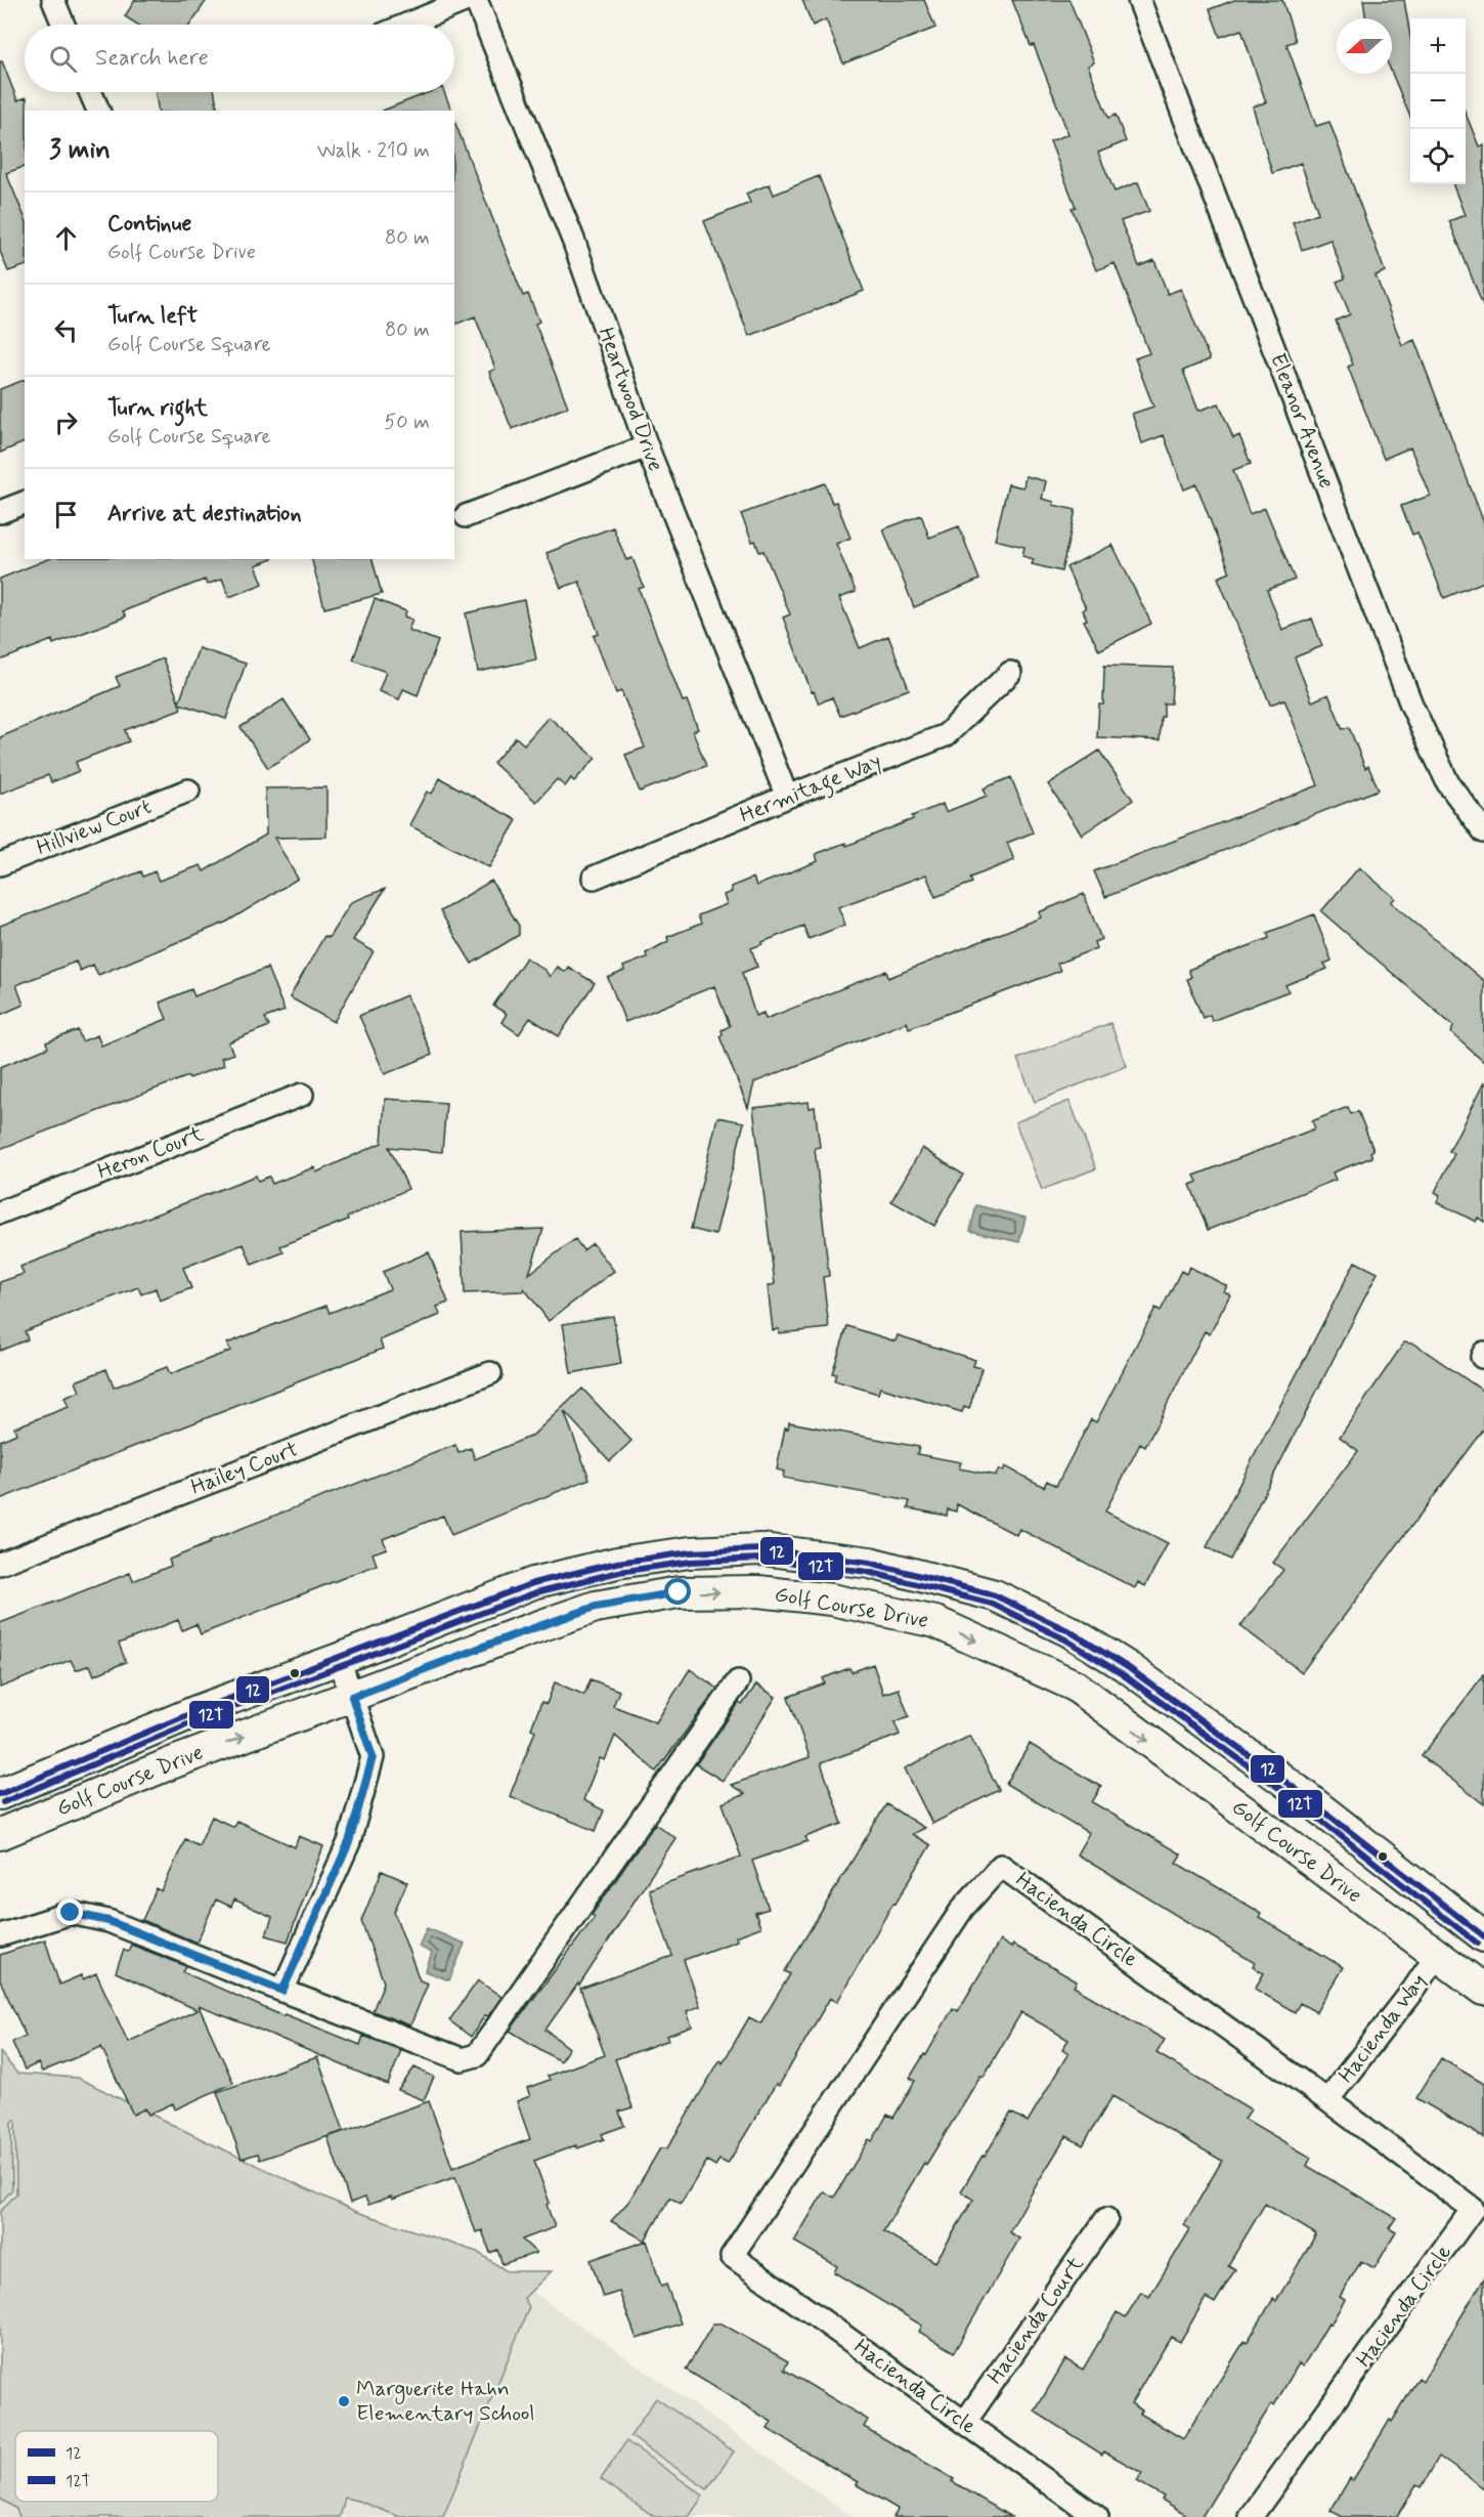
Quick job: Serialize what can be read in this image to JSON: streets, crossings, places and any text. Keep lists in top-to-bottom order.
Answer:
{
  "streets": {
    "street": [
      "Heartwood Drive",
      "Eleanor Avenue",
      "Hermitage Way",
      "Hillview Court",
      "Heron Court",
      "Hailey Court",
      "Golf Course Drive",
      "Hacienda Circle",
      "Hacienda Way",
      "Hacienda Court"
    ]
  },
  "crossings": [
    ["Heartwood Drive", "Hermitage Way"],
    ["Golf Course Drive", "Hacienda Way"],
    ["Hacienda Circle", "Hacienda Way"],
    ["Hacienda Circle", "Hacienda Court"]
  ],
  "places": ["Marguerite Hahn Elementary School"],
  "lines": ["transit line 12", "transit line 12T"],
  "legend": ["12", "12T"],
  "north": "left",
  "page": {
    "map_buttons": ["+", "−"],
    "search": "Search here",
    "heading": ["3 min", "Walk · 210 m"],
    "list": [
      ["Continue", "Golf Course Drive", "80 m"],
      ["Turn left", "Golf Course Square", "80 m"],
      ["Turn right", "Golf Course Square", "50 m"],
      "Arrive at destination"
    ]
  }
}
